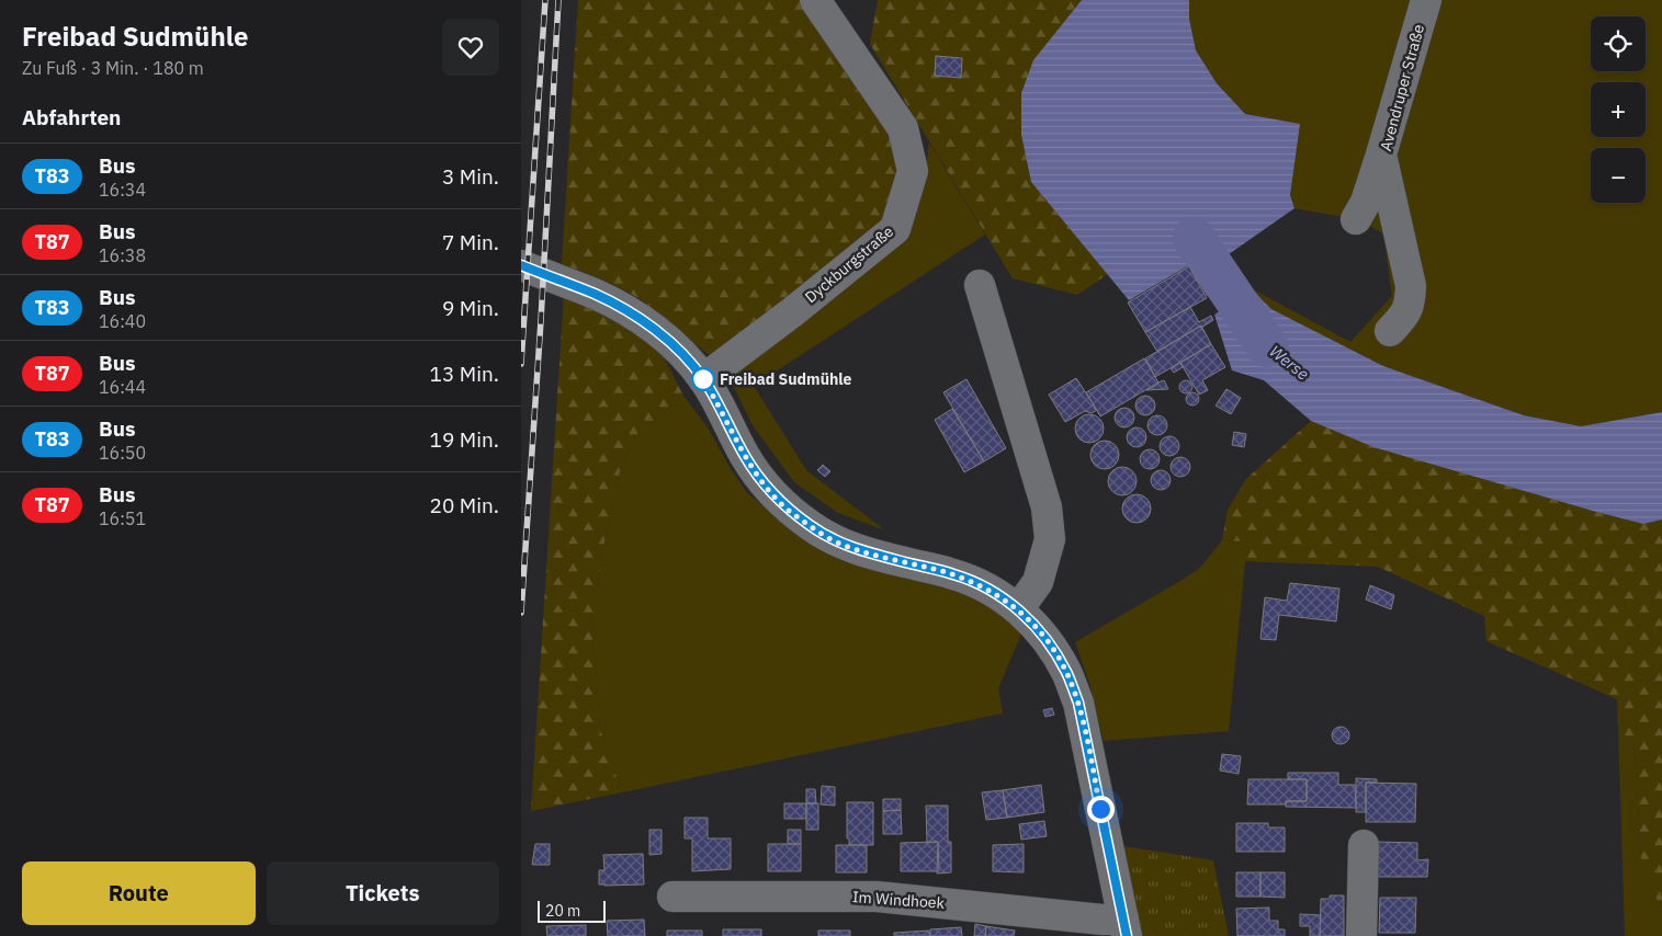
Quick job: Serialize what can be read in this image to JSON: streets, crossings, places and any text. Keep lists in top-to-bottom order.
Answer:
{
  "streets": {
    "street": ["Avendruper Straße", "Dyckburgstraße", "Im Windhoek"]
  },
  "water": ["Werse"],
  "places": ["Freibad Sudmühle"],
  "lines": ["bus line T83"],
  "scale_bar": "20 m",
  "page": {
    "heading": [
      ["Freibad Sudmühle", "Zu Fuß · 3 Min. · 180 m"],
      "Abfahrten"
    ],
    "map_buttons": ["+", "−"],
    "list": [
      {
        "mark": "T83",
        "name": "Bus",
        "note": "16:34",
        "value": "3 Min."
      },
      {
        "mark": "T87",
        "name": "Bus",
        "note": "16:38",
        "value": "7 Min."
      },
      {
        "mark": "T83",
        "name": "Bus",
        "note": "16:40",
        "value": "9 Min."
      },
      {
        "mark": "T87",
        "name": "Bus",
        "note": "16:44",
        "value": "13 Min."
      },
      {
        "mark": "T83",
        "name": "Bus",
        "note": "16:50",
        "value": "19 Min."
      },
      {
        "mark": "T87",
        "name": "Bus",
        "note": "16:51",
        "value": "20 Min."
      }
    ],
    "buttons": ["Route", "Tickets"],
    "scale": "20 m"
  }
}
